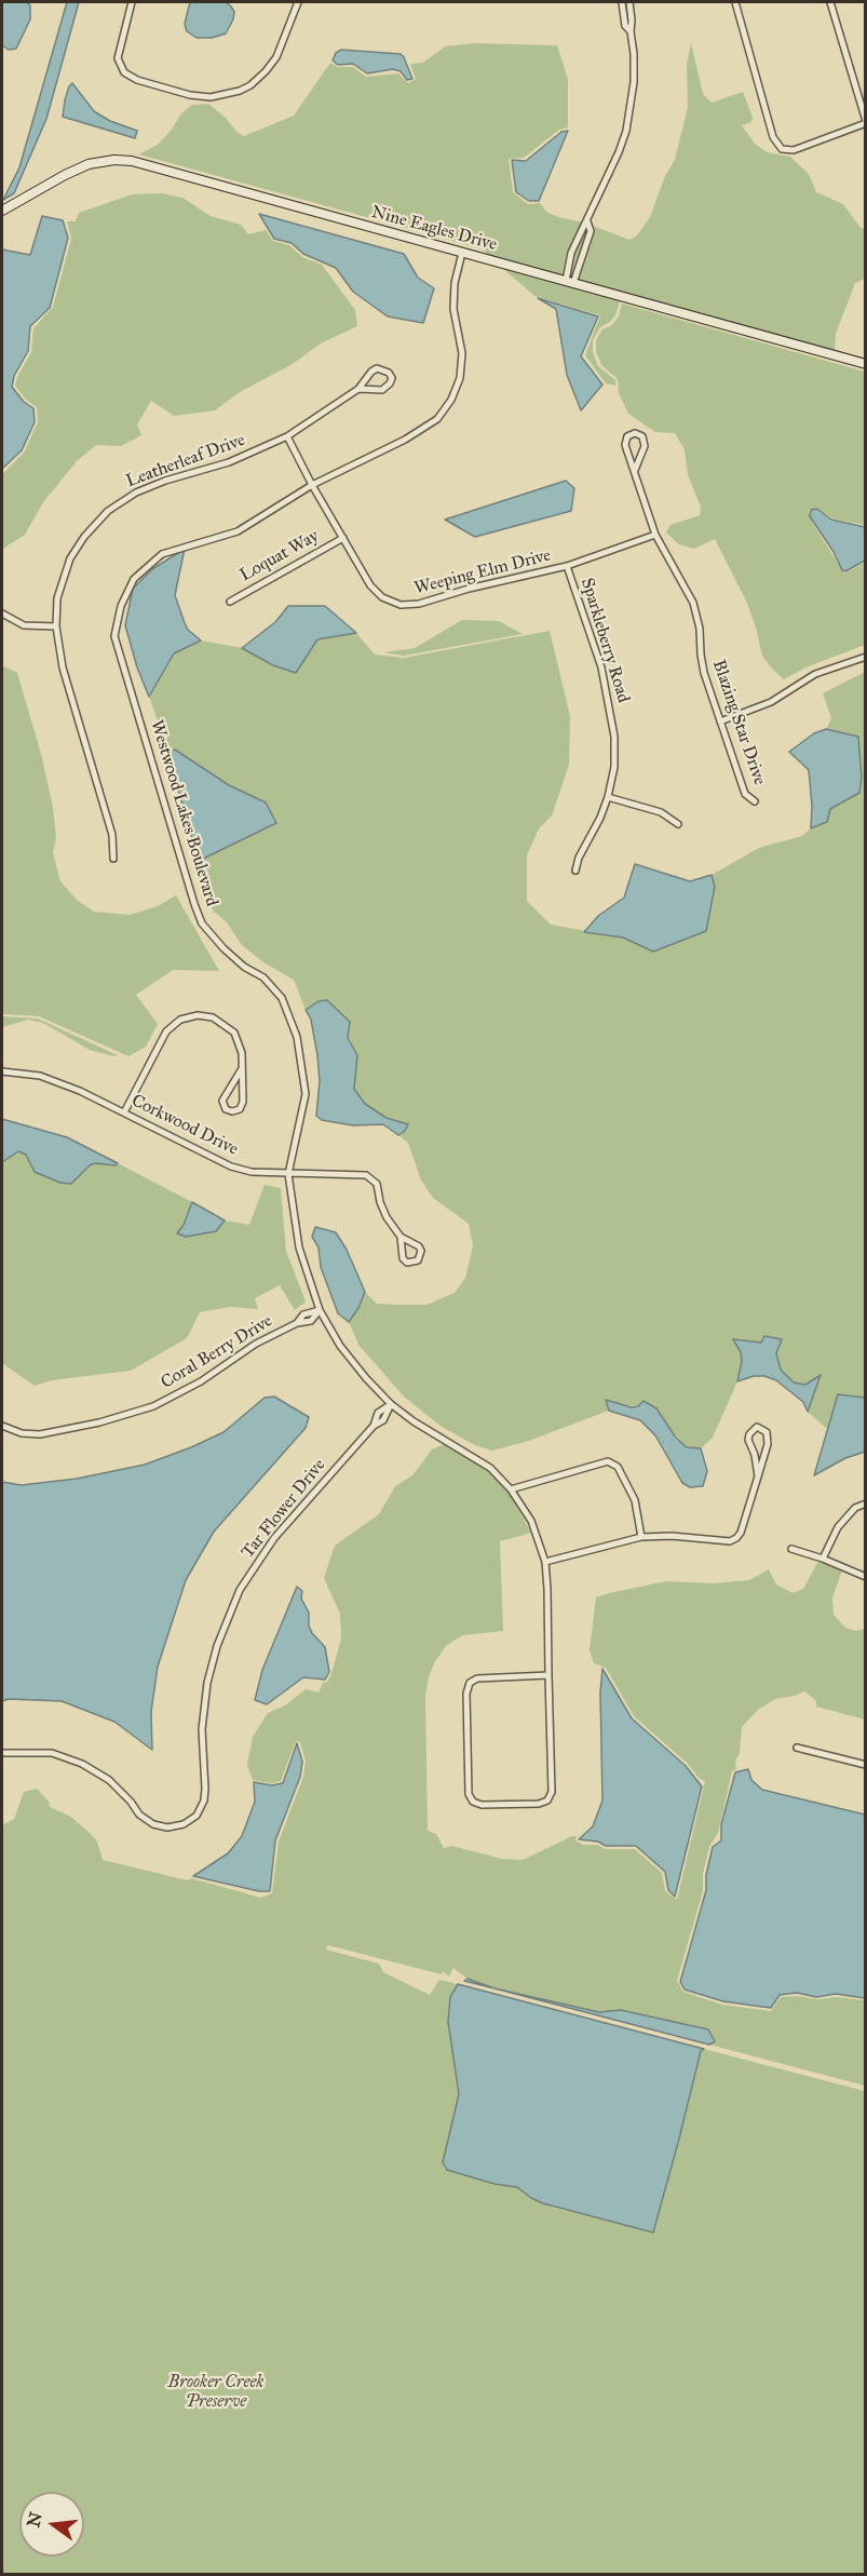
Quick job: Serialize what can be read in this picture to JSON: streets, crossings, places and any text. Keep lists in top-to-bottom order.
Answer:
{
  "streets": {
    "street": [
      "Nine Eagles Drive",
      "Leatherleaf Drive",
      "Loquat Way",
      "Weeping Elm Drive",
      "Sparkleberry Road",
      "Blazing Star Drive",
      "Westwood Lakes Boulevard",
      "Corkwood Drive",
      "Coral Berry Drive",
      "Tar Flower Drive"
    ]
  },
  "crossings": [
    ["Nine Eagles Drive", "Westwood Lakes Boulevard"],
    ["Leatherleaf Drive", "Weeping Elm Drive"],
    ["Loquat Way", "Weeping Elm Drive"],
    ["Weeping Elm Drive", "Sparkleberry Road"],
    ["Weeping Elm Drive", "Blazing Star Drive"],
    ["Weeping Elm Drive", "Westwood Lakes Boulevard"],
    ["Westwood Lakes Boulevard", "Corkwood Drive"],
    ["Westwood Lakes Boulevard", "Coral Berry Drive"],
    ["Westwood Lakes Boulevard", "Tar Flower Drive"]
  ],
  "parks": ["Brooker Creek Preserve"],
  "north": "left"
}
